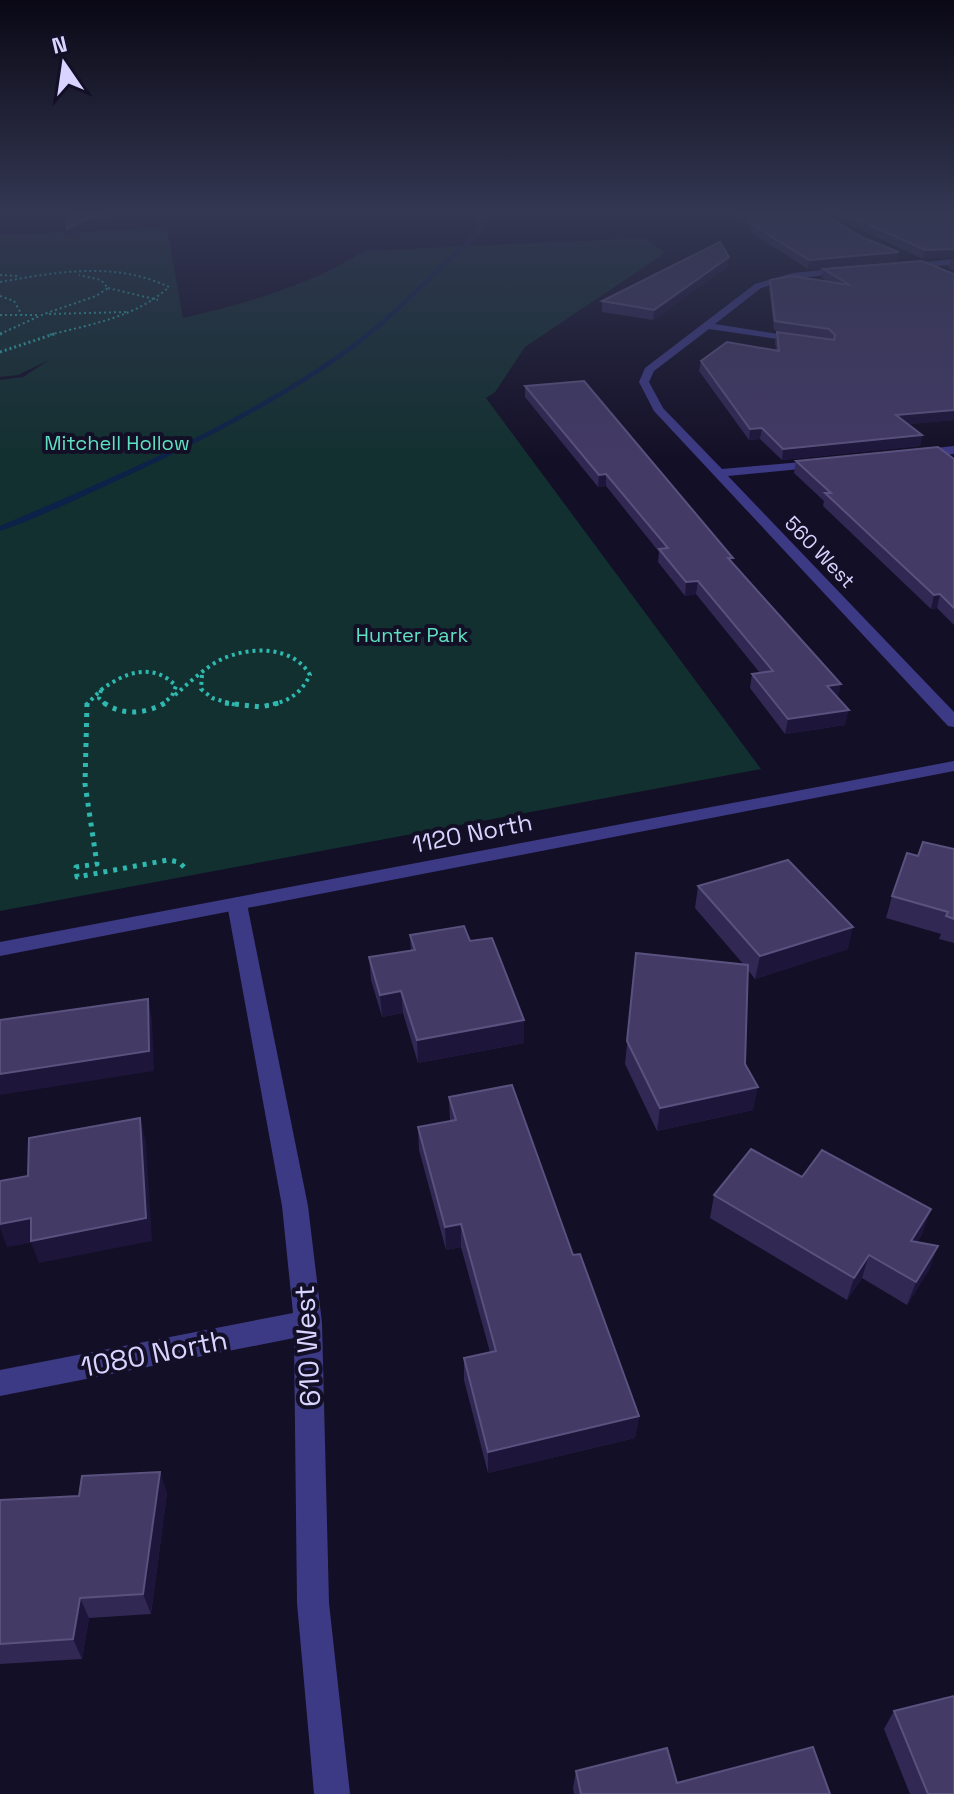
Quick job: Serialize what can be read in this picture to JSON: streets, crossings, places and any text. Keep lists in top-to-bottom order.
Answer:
{
  "streets": {
    "street": [
      "560 West",
      "1120 North",
      "610 West",
      "1080 North"
    ]
  },
  "crossings": [
    ["1120 North", "610 West"],
    ["610 West", "1080 North"]
  ],
  "parks": ["Mitchell Hollow", "Hunter Park"],
  "north": "top"
}
